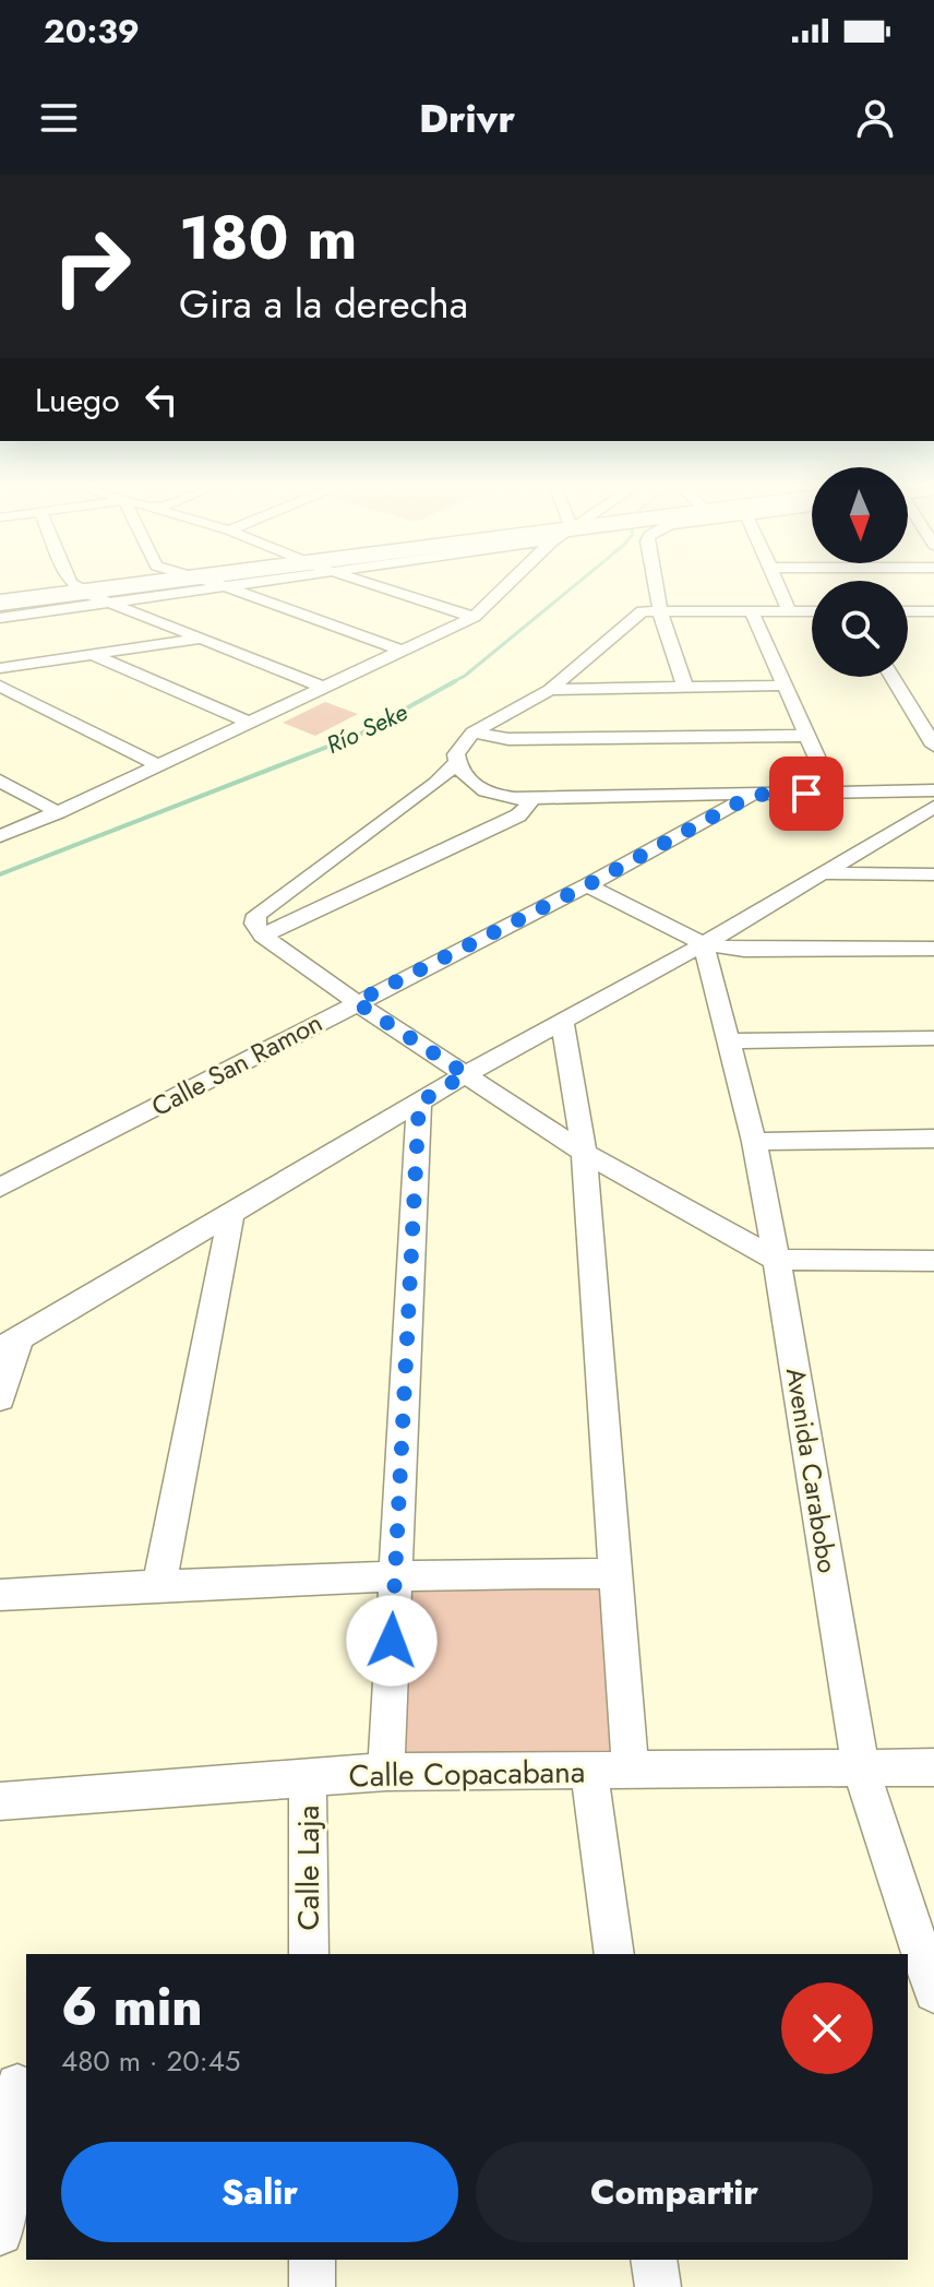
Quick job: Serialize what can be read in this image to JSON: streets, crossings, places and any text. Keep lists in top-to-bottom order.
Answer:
{
  "streets": {
    "street": [
      "Calle San Ramon",
      "Avenida Carabobo",
      "Calle Copacabana",
      "Calle Laja"
    ]
  },
  "crossings": [
    ["Avenida Carabobo", "Calle Copacabana"],
    ["Calle Copacabana", "Calle Laja"]
  ],
  "water": ["Río Seke"],
  "north": "bottom",
  "page": {
    "status": "20:39",
    "header": "Drivr",
    "turn": ["180 m", "Gira a la derecha"],
    "then": "Luego",
    "heading": ["6 min", "480 m · 20:45"],
    "buttons": ["Salir", "Compartir"]
  }
}
